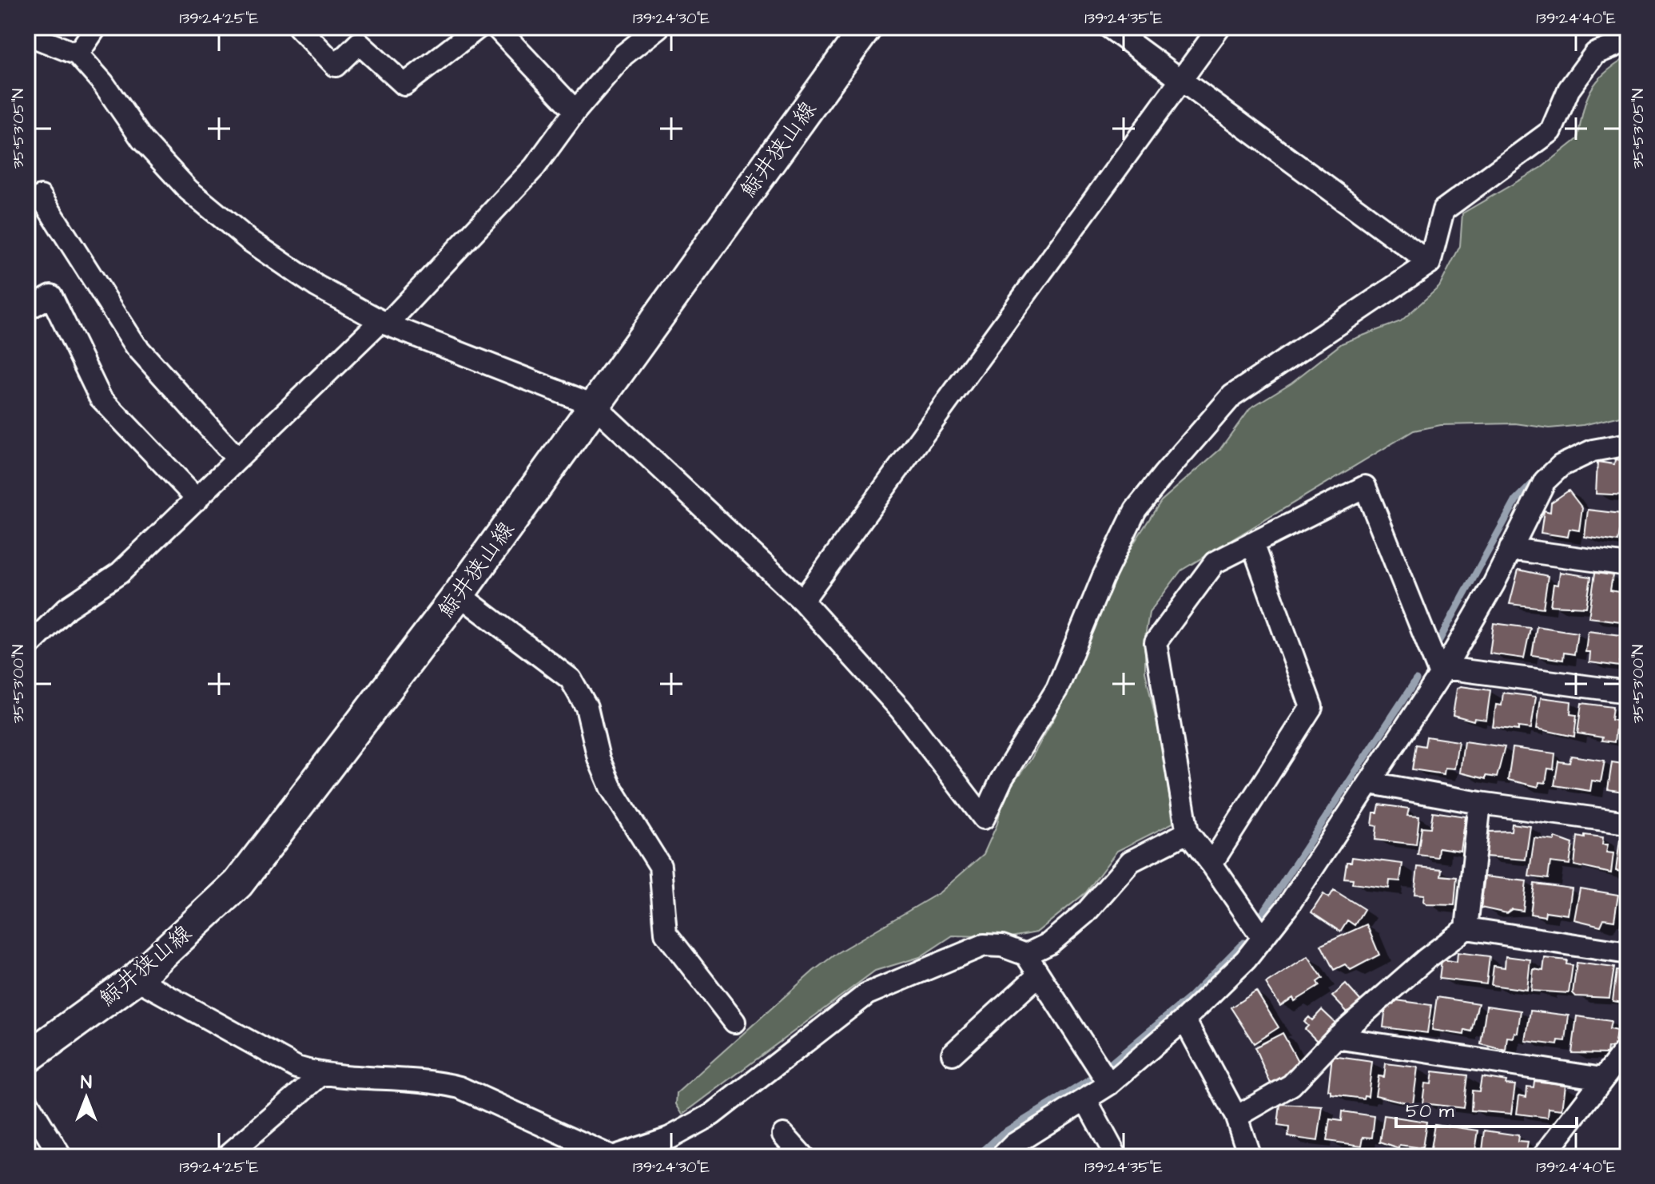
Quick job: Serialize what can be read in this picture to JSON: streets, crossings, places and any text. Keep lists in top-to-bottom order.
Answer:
{
  "streets": {
    "main road": ["鯨井狭山線"]
  },
  "scale_bar": "50 m",
  "north": "top",
  "coordinates": [
    "139°24'25\"E",
    "139°24'30\"E",
    "139°24'35\"E",
    "139°24'40\"E",
    "35°53'05\"N",
    "35°53'00\"N"
  ]
}
